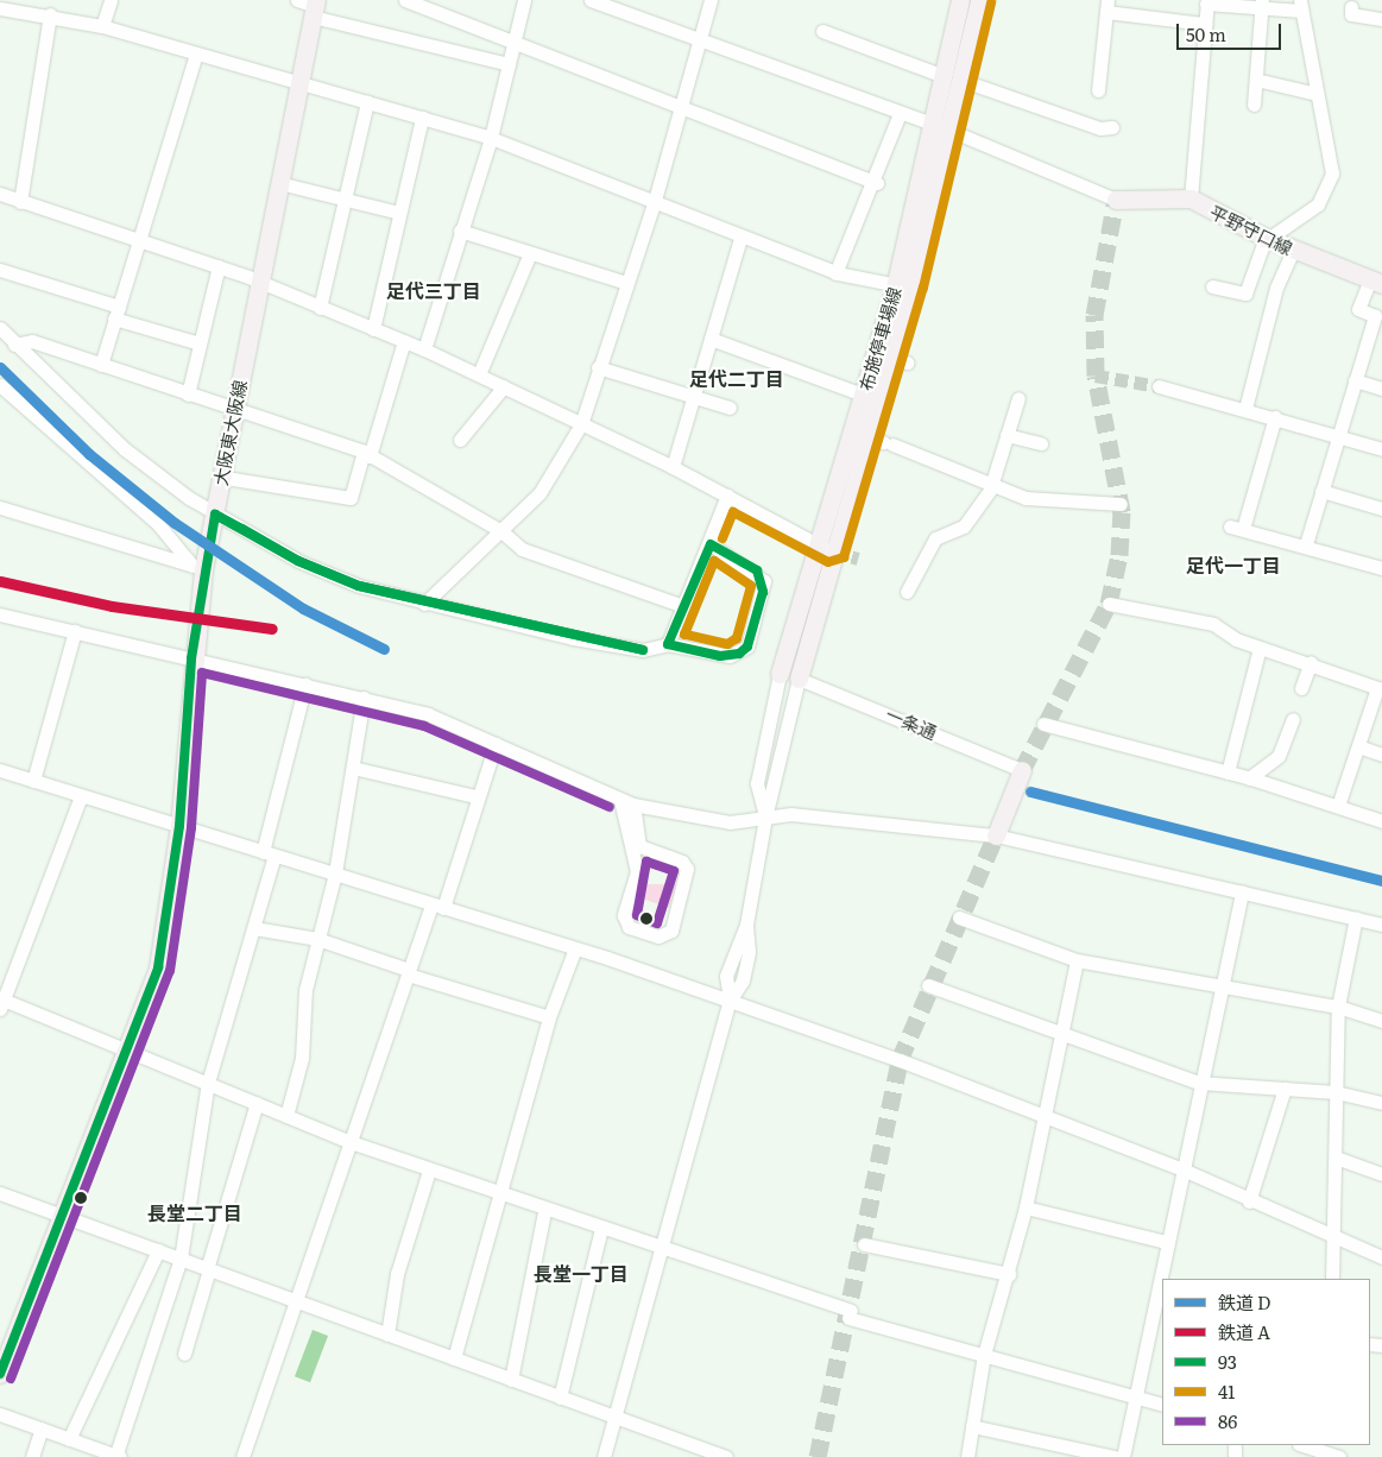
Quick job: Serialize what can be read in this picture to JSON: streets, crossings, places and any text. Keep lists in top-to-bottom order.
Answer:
{
  "streets": {
    "main road": ["平野守口線", "布施停車場線", "大阪東大阪線"],
    "street": ["一条通"]
  },
  "crossings": [
    ["布施停車場線", "一条通"]
  ],
  "districts": [
    "足代三丁目",
    "足代二丁目",
    "足代一丁目",
    "長堂二丁目",
    "長堂一丁目"
  ],
  "lines": [
    "transit line 41",
    "rail line D",
    "transit line 93",
    "rail line A",
    "transit line 86"
  ],
  "legend": [
    "鉄道 D",
    "鉄道 A",
    "93",
    "41",
    "86"
  ],
  "scale_bar": "50 m"
}
